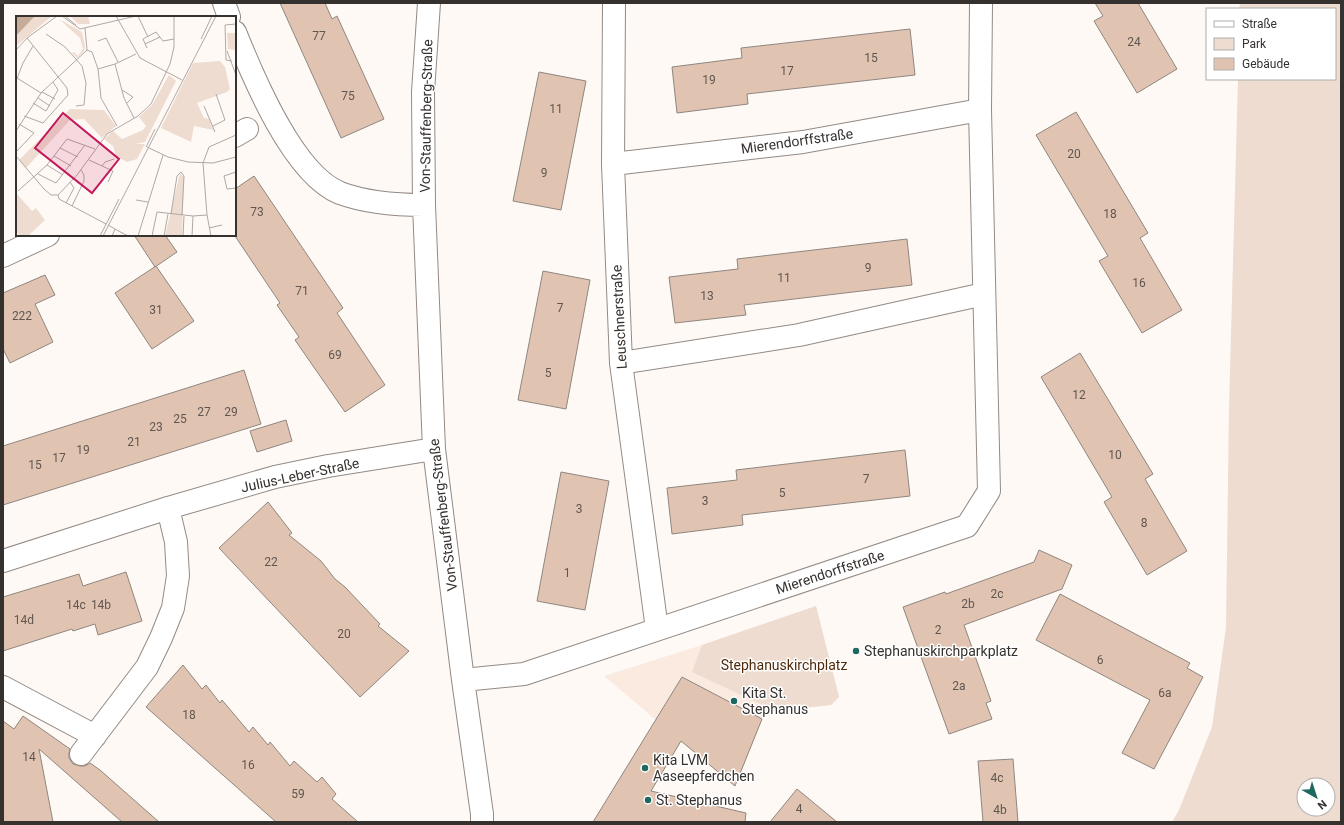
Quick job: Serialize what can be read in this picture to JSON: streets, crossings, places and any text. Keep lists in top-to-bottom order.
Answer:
{
  "streets": {
    "street": [
      "Von-Stauffenberg-Straße",
      "Mierendorffstraße",
      "Leuschnerstraße",
      "Julius-Leber-Straße"
    ]
  },
  "crossings": [
    ["Von-Stauffenberg-Straße", "Mierendorffstraße"],
    ["Von-Stauffenberg-Straße", "Julius-Leber-Straße"],
    ["Mierendorffstraße", "Leuschnerstraße"]
  ],
  "parks": ["Stephanuskirchplatz"],
  "places": [
    "Stephanuskirchparkplatz",
    "Kita St. Stephanus",
    "Kita LVM Aaseepferdchen",
    "St. Stephanus"
  ],
  "house_numbers": [
    "77",
    "24",
    "15",
    "17",
    "19",
    "75",
    "11",
    "20",
    "9",
    "73",
    "18",
    "9",
    "11",
    "16",
    "71",
    "13",
    "7",
    "31",
    "222",
    "69",
    "5",
    "12",
    "27",
    "29",
    "25",
    "23",
    "21",
    "19",
    "10",
    "17",
    "15",
    "7",
    "5",
    "3",
    "3",
    "8",
    "22",
    "1",
    "2c",
    "2b",
    "14c",
    "14b",
    "14d",
    "2",
    "20",
    "6",
    "2a",
    "6a",
    "18",
    "14",
    "16",
    "4c",
    "59",
    "4",
    "4b"
  ],
  "legend": ["Straße", "Park", "Gebäude"],
  "north": "bottom right"
}
